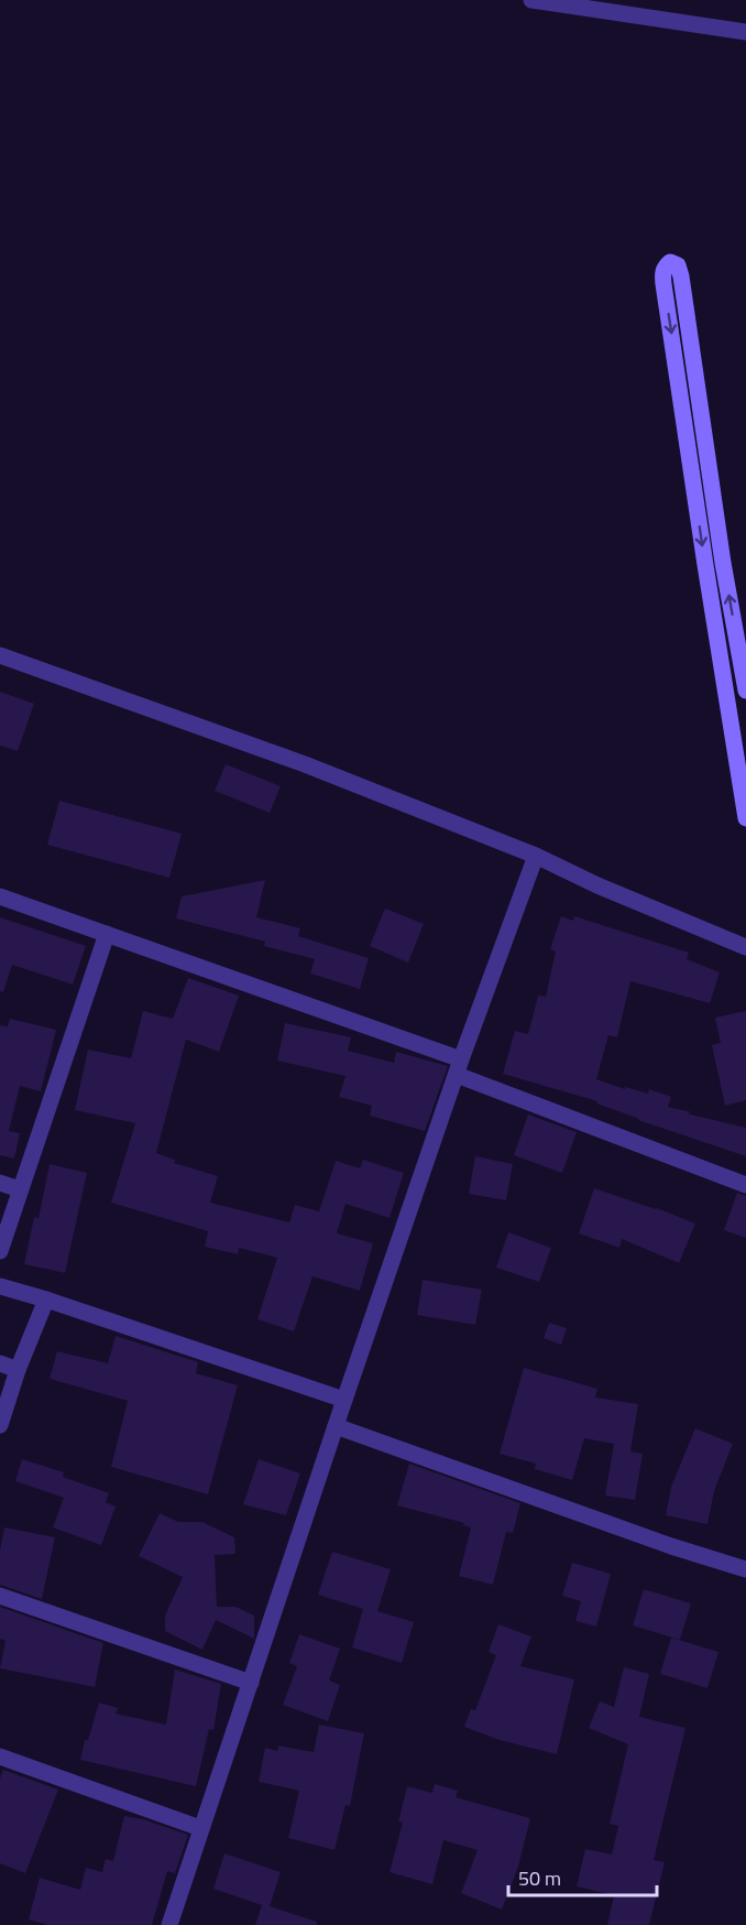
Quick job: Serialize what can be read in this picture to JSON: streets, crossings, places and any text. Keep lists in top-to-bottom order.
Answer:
{
  "scale_bar": "50 m"
}
